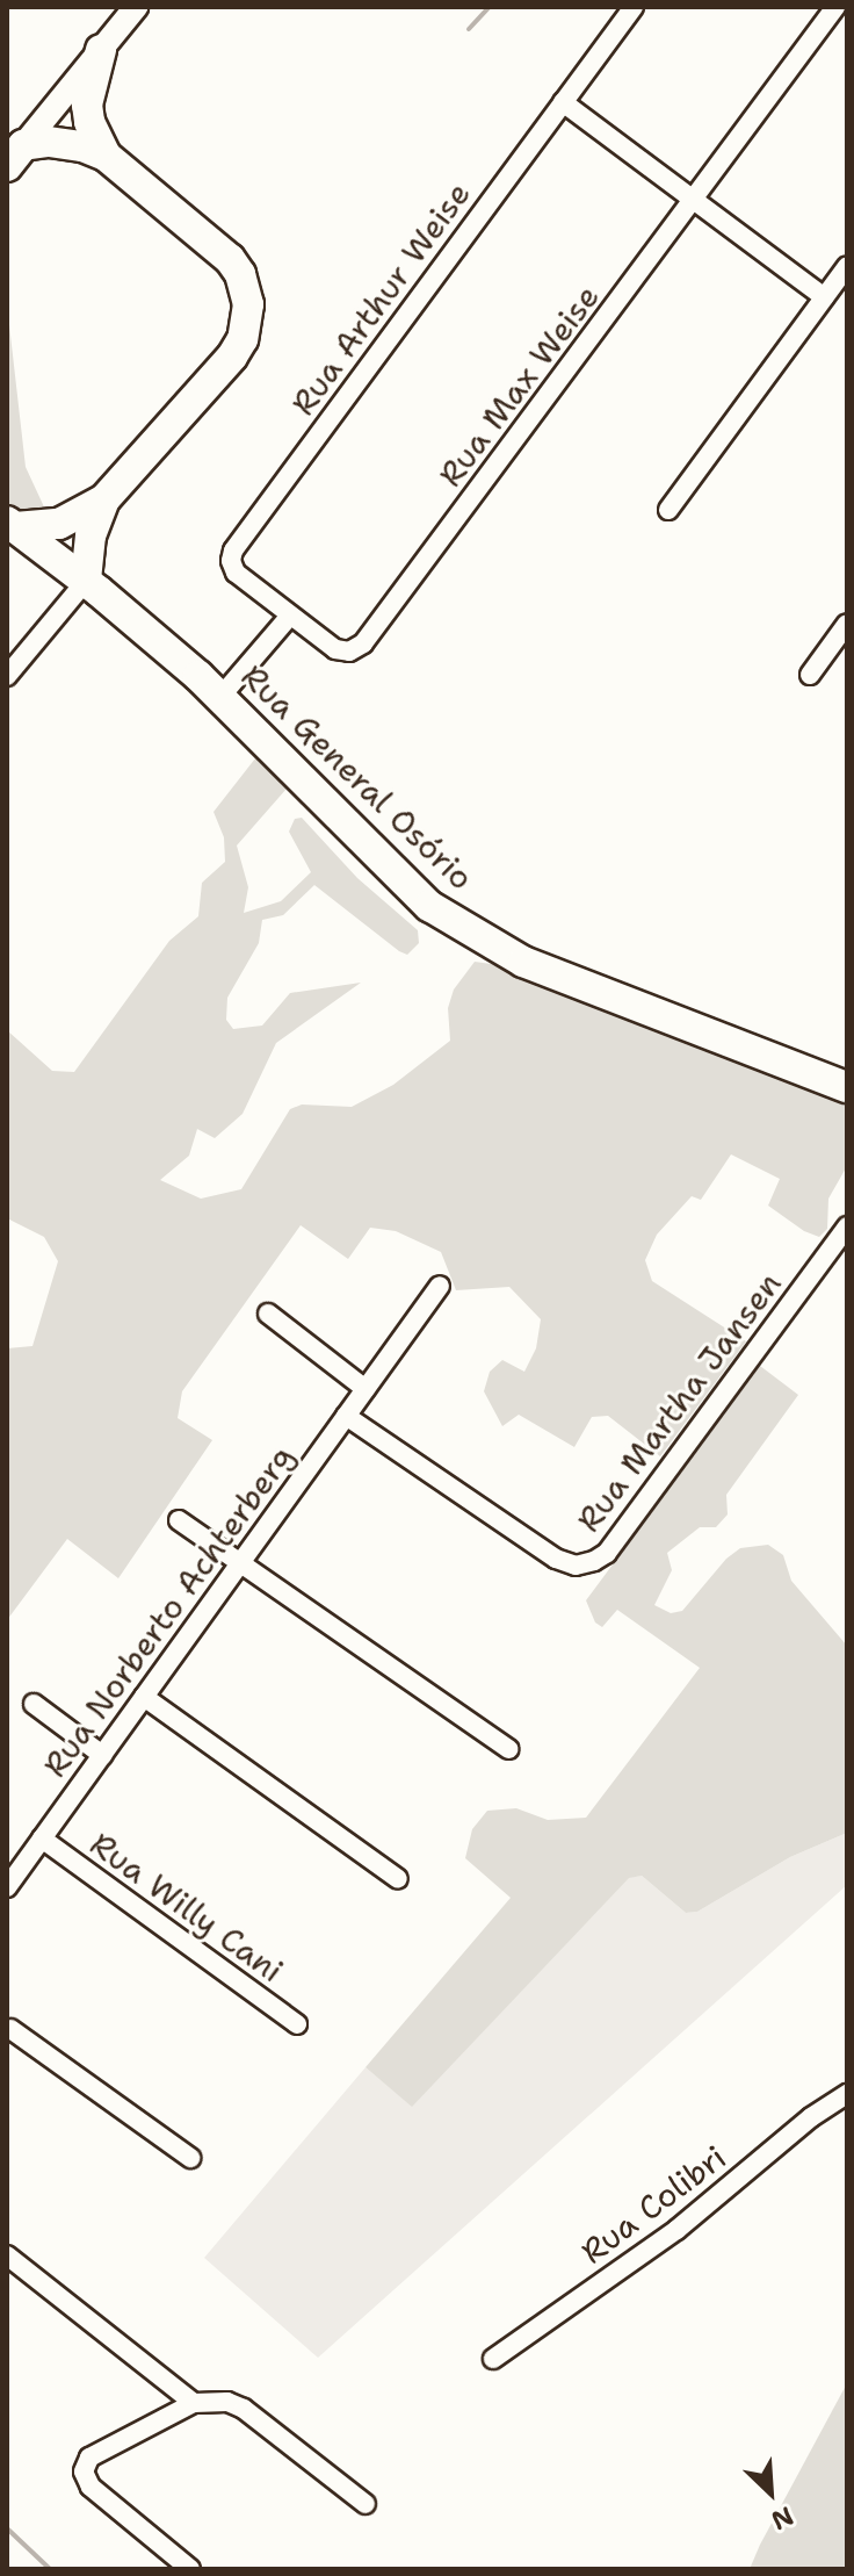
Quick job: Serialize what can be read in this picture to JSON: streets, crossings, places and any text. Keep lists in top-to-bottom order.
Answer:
{
  "streets": {
    "main road": ["Rua General Osório"],
    "street": [
      "Rua Arthur Weise",
      "Rua Max Weise",
      "Rua Martha Jansen",
      "Rua Norberto Achterberg",
      "Rua Willy Cani",
      "Rua Colibri"
    ]
  },
  "crossings": [
    ["Rua Arthur Weise", "Rua Max Weise"],
    ["Rua Martha Jansen", "Rua Norberto Achterberg"],
    ["Rua Norberto Achterberg", "Rua Willy Cani"]
  ],
  "north": "bottom right"
}
